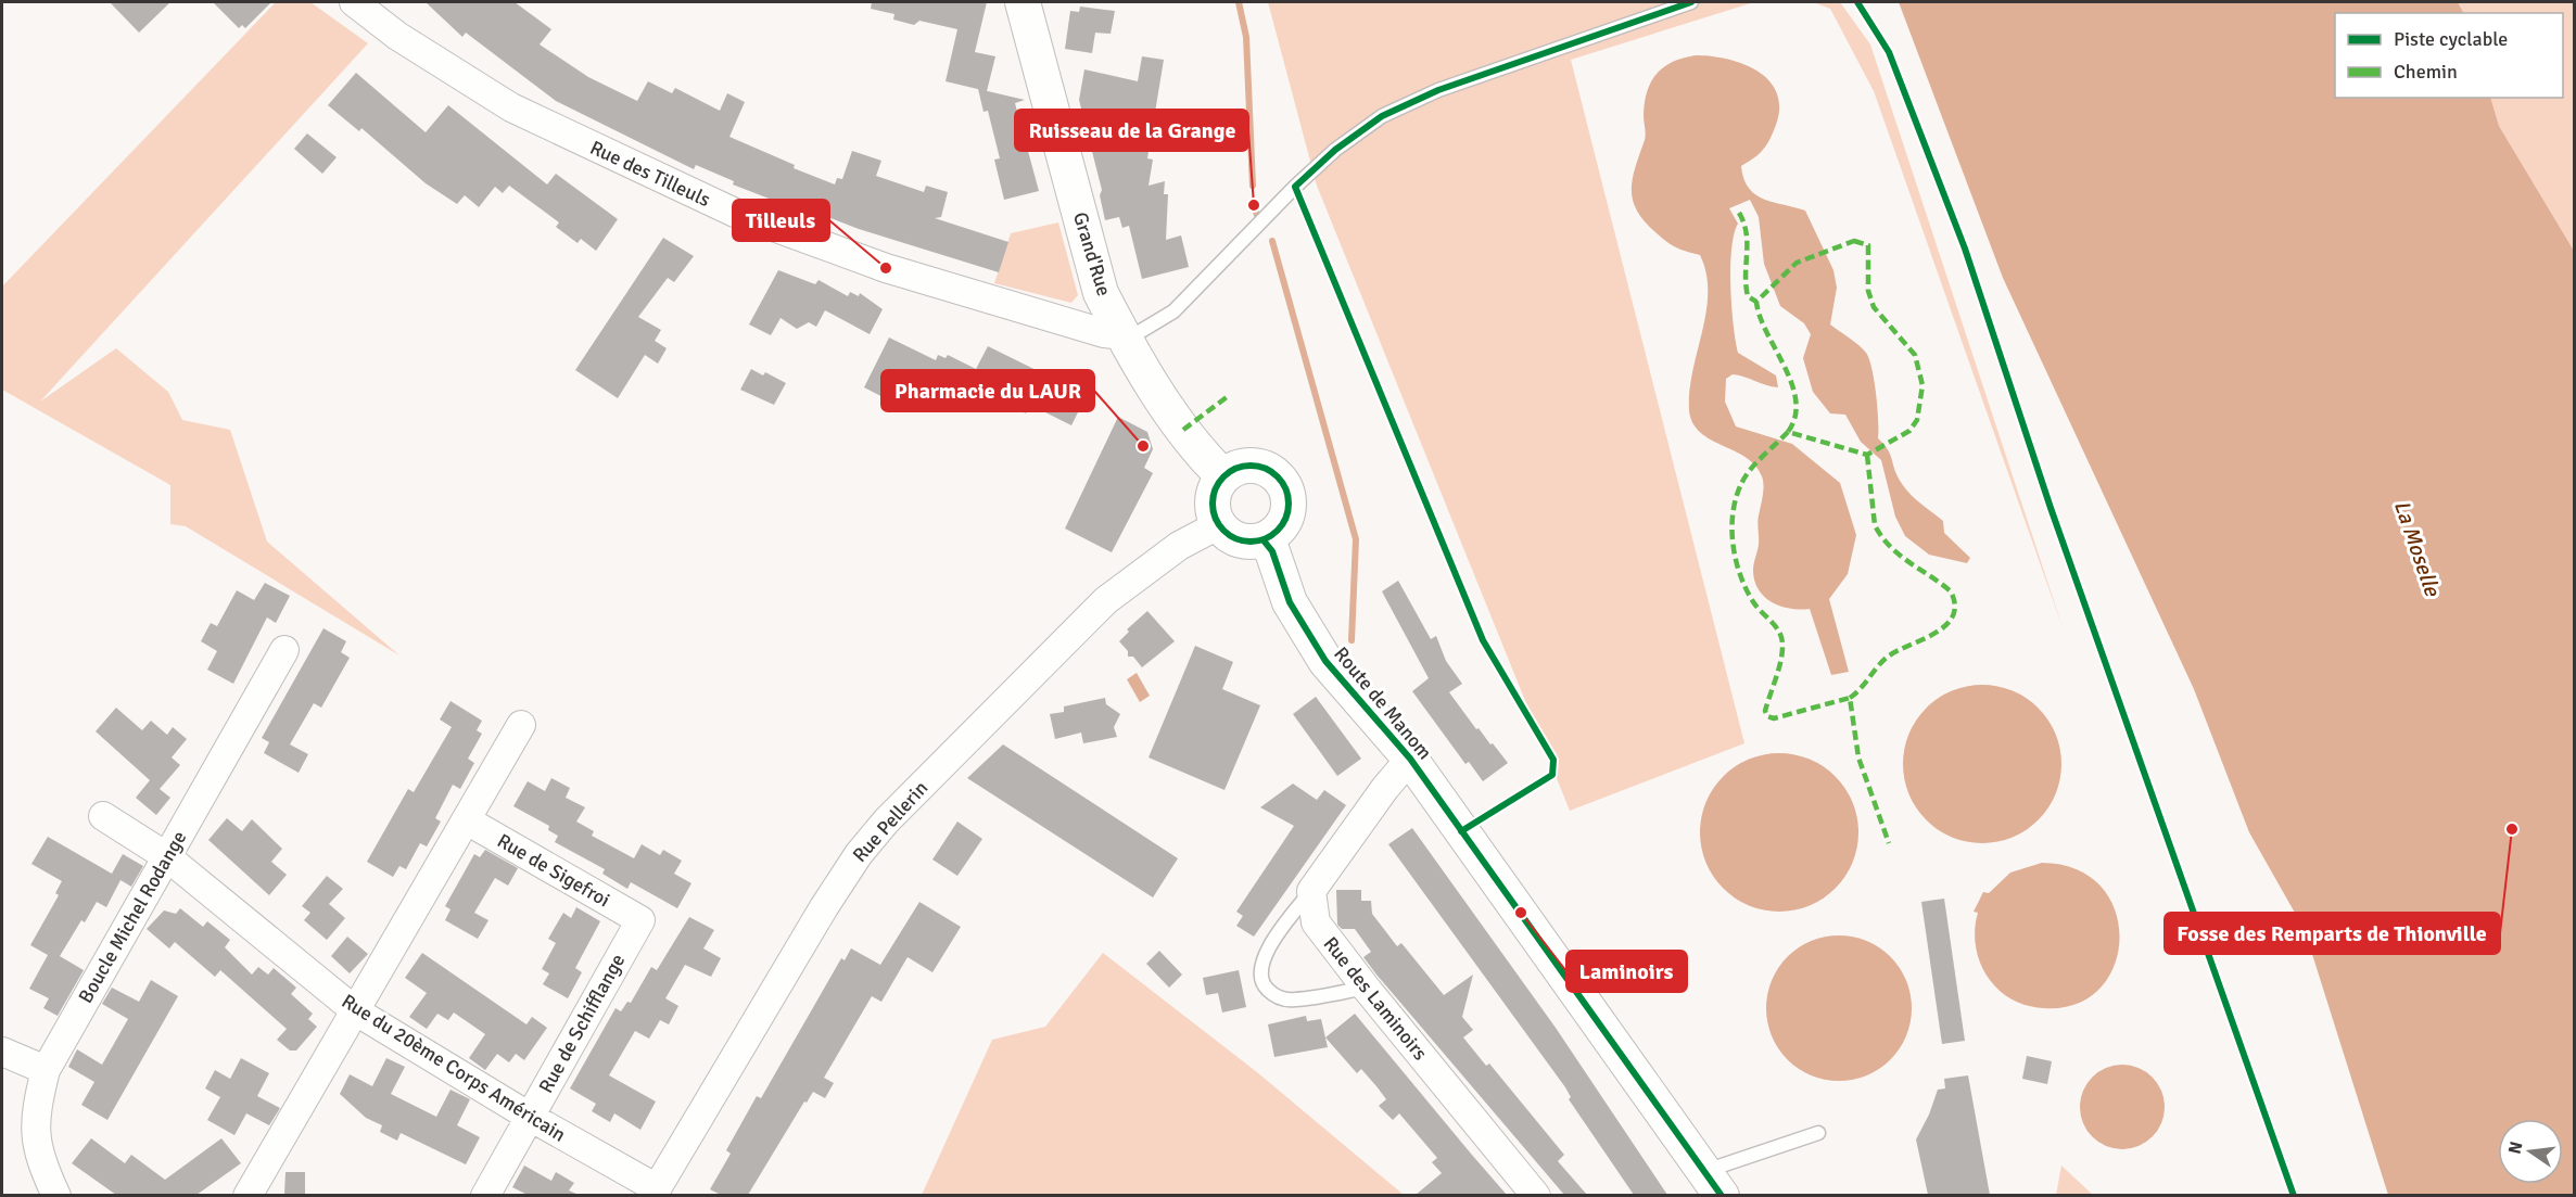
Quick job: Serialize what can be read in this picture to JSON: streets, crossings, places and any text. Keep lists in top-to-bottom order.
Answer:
{
  "streets": {
    "street": [
      "Rue des Tilleuls",
      "Grand'Rue",
      "Route de Manom",
      "Rue Pellerin",
      "Rue de Sigefroi",
      "Boucle Michel Rodange",
      "Rue des Laminoirs",
      "Rue de Schifflange",
      "Rue du 20ème Corps Américain"
    ]
  },
  "crossings": [
    ["Rue des Tilleuls", "Grand'Rue"],
    ["Grand'Rue", "Route de Manom"],
    ["Grand'Rue", "Rue Pellerin"],
    ["Route de Manom", "Rue Pellerin"],
    ["Rue Pellerin", "Rue du 20ème Corps Américain"],
    ["Rue de Sigefroi", "Rue de Schifflange"],
    ["Boucle Michel Rodange", "Rue du 20ème Corps Américain"],
    ["Rue de Schifflange", "Rue du 20ème Corps Américain"]
  ],
  "water": ["La Moselle"],
  "places": [
    "Ruisseau de la Grange",
    "Tilleuls",
    "Pharmacie du LAUR",
    "Fosse des Remparts de Thionville",
    "Laminoirs"
  ],
  "legend": ["Piste cyclable", "Chemin"],
  "north": "left"
}
